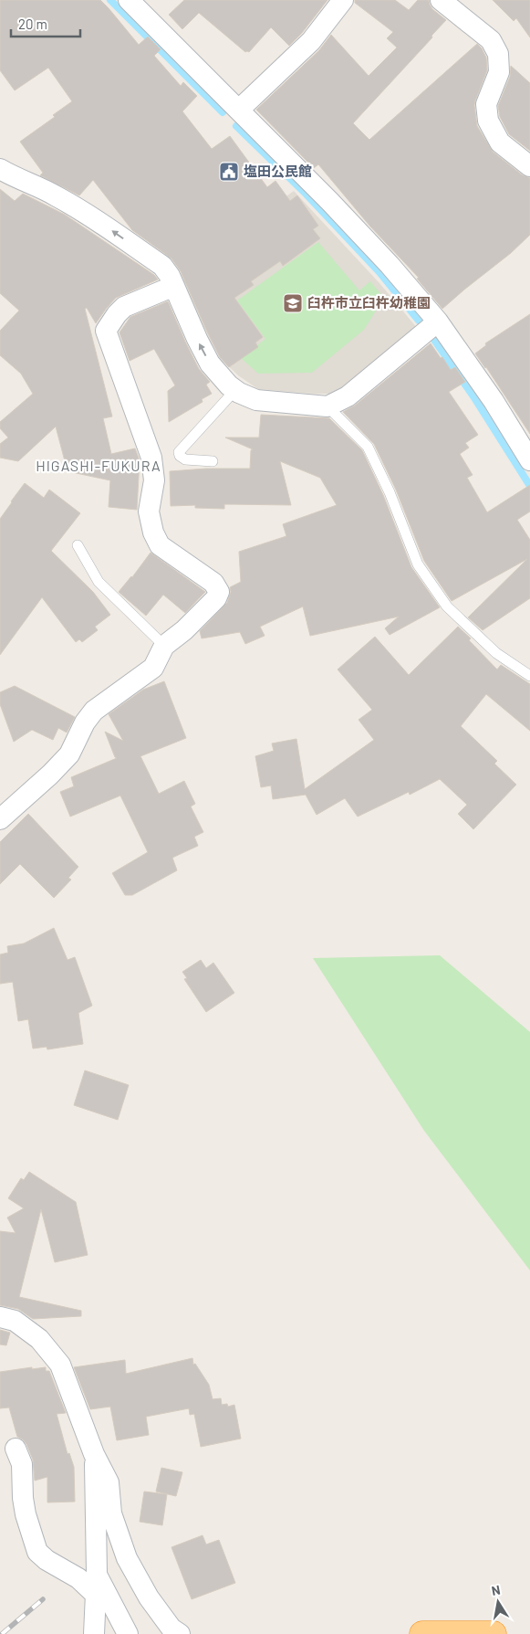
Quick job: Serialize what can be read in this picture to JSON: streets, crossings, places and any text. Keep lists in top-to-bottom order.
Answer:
{
  "districts": ["HIGASHI-FUKURA"],
  "places": {
    "public building": ["塩田公民館"],
    "school or university": ["臼杵市立臼杵幼稚園"]
  },
  "scale_bar": "20 m",
  "north": "top"
}
